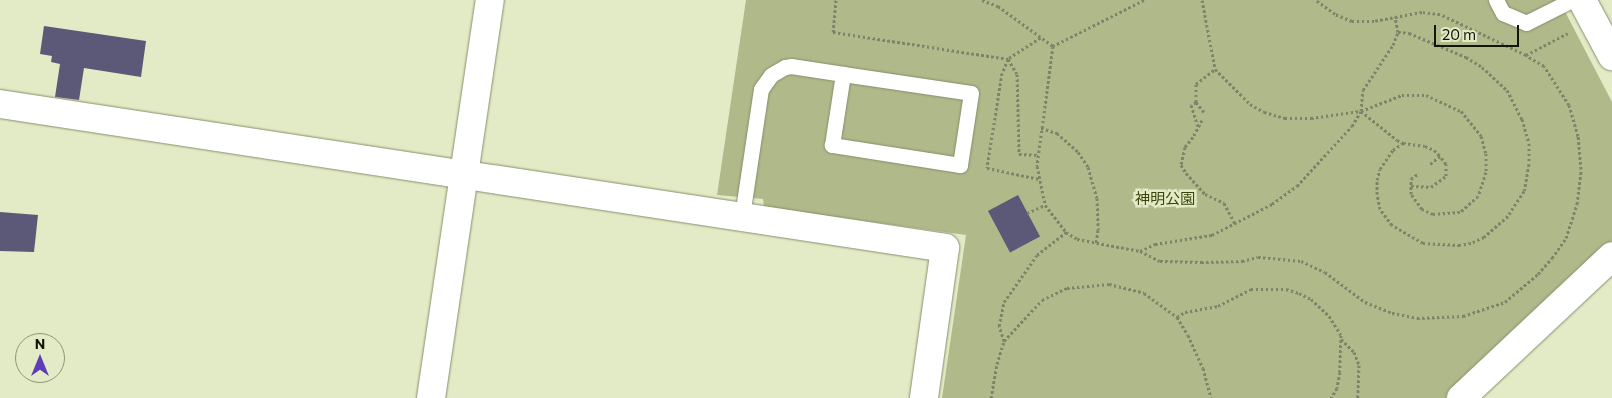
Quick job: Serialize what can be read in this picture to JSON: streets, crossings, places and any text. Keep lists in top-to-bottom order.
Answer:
{
  "parks": ["神明公園"],
  "scale_bar": "20 m",
  "north": "top"
}
